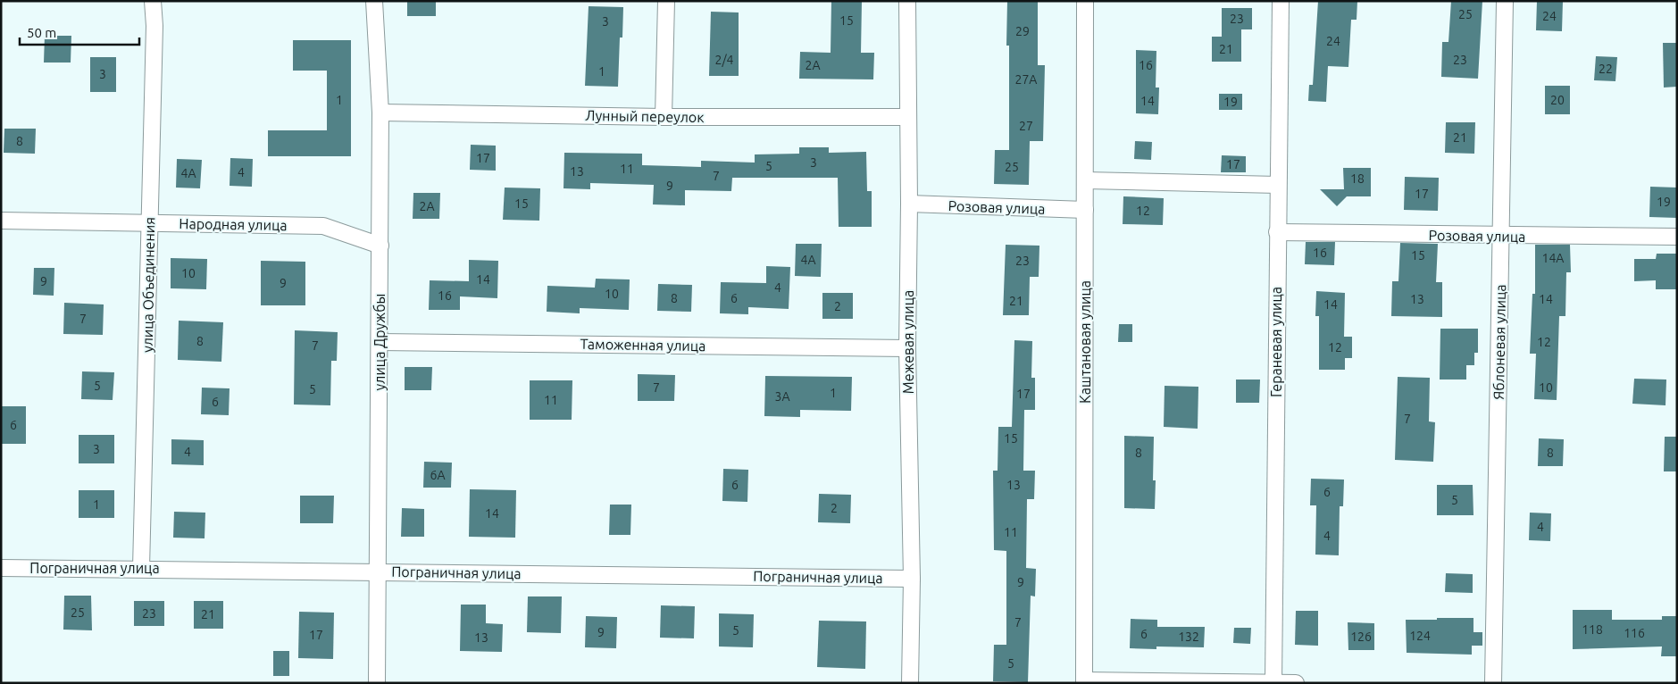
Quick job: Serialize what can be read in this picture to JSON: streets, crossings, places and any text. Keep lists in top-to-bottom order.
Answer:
{
  "streets": {
    "street": [
      "Лунный переулок",
      "Розовая улица",
      "Народная улица",
      "улица Объединения",
      "улица Дружбы",
      "Межевая улица",
      "Каштановая улица",
      "Гераневая улица",
      "Яблоневая улица",
      "Таможенная улица",
      "Пограничная улица"
    ]
  },
  "crossings": [
    ["Лунный переулок", "улица Дружбы"],
    ["Лунный переулок", "Межевая улица"],
    ["Розовая улица", "Межевая улица"],
    ["Розовая улица", "Каштановая улица"],
    ["Розовая улица", "Гераневая улица"],
    ["Розовая улица", "Яблоневая улица"],
    ["Народная улица", "улица Объединения"],
    ["Народная улица", "улица Дружбы"],
    ["улица Объединения", "Пограничная улица"],
    ["улица Дружбы", "Таможенная улица"],
    ["улица Дружбы", "Пограничная улица"],
    ["Межевая улица", "Таможенная улица"],
    ["Межевая улица", "Пограничная улица"]
  ],
  "house_numbers": [
    "25",
    "24",
    "23",
    "15",
    "3",
    "29",
    "24",
    "21",
    "2/4",
    "23",
    "2А",
    "16",
    "22",
    "1",
    "3",
    "27А",
    "1",
    "20",
    "14",
    "19",
    "27",
    "21",
    "8",
    "17",
    "3",
    "17",
    "5",
    "25",
    "11",
    "13",
    "4",
    "4А",
    "7",
    "18",
    "9",
    "17",
    "19",
    "15",
    "2А",
    "12",
    "16",
    "15",
    "14А",
    "4А",
    "23",
    "10",
    "14",
    "9",
    "9",
    "4",
    "10",
    "16",
    "8",
    "6",
    "13",
    "14",
    "21",
    "14",
    "2",
    "7",
    "8",
    "12",
    "7",
    "12",
    "5",
    "7",
    "10",
    "5",
    "1",
    "17",
    "3А",
    "11",
    "6",
    "7",
    "6",
    "15",
    "3",
    "4",
    "8",
    "8",
    "6А",
    "6",
    "13",
    "6",
    "5",
    "1",
    "2",
    "14",
    "4",
    "11",
    "4",
    "9",
    "25",
    "23",
    "21",
    "7",
    "118",
    "5",
    "9",
    "116",
    "6",
    "17",
    "124",
    "132",
    "126",
    "13",
    "5"
  ],
  "scale_bar": "50 m"
}
